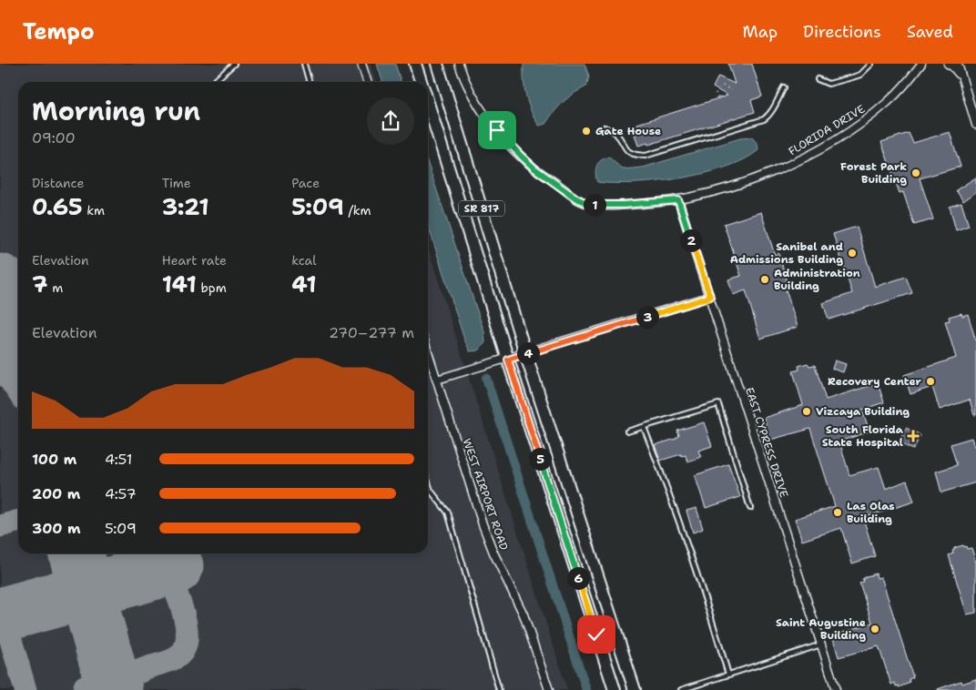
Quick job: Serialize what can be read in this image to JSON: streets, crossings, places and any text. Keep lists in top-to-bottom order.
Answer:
{
  "streets": {
    "main road": ["SR 817"],
    "street": ["FLORIDA DRIVE", "EAST CYPRESS DRIVE", "WEST AIRPORT ROAD"]
  },
  "crossings": [
    ["FLORIDA DRIVE", "EAST CYPRESS DRIVE"]
  ],
  "places": {
    "other": [
      "Gate House",
      "Forest Park Building",
      "Sanibel and Admissions Building",
      "Administration Building",
      "Recovery Center",
      "Vizcaya Building",
      "Las Olas Building",
      "Saint Augustine Building"
    ],
    "health": ["South Florida State Hospital"]
  },
  "page": {
    "header": "Tempo",
    "nav": ["Map", "Directions", "Saved"],
    "heading": ["Morning run", "09:00"],
    "stats": [
      ["Distance", "0.65 km"],
      ["Time", "3:21"],
      ["Pace", "5:09 /km"],
      ["Elevation", "7 m"],
      ["Heart rate", "141 bpm"],
      ["kcal", "41"]
    ],
    "pins": [
      "1",
      "2",
      "3",
      "4",
      "5",
      "6"
    ],
    "chart": ["Elevation", "270–277 m"],
    "list": [
      {
        "name": "100 m",
        "note": "4:51"
      },
      {
        "name": "200 m",
        "note": "4:57"
      },
      {
        "name": "300 m",
        "note": "5:09"
      }
    ]
  }
}
